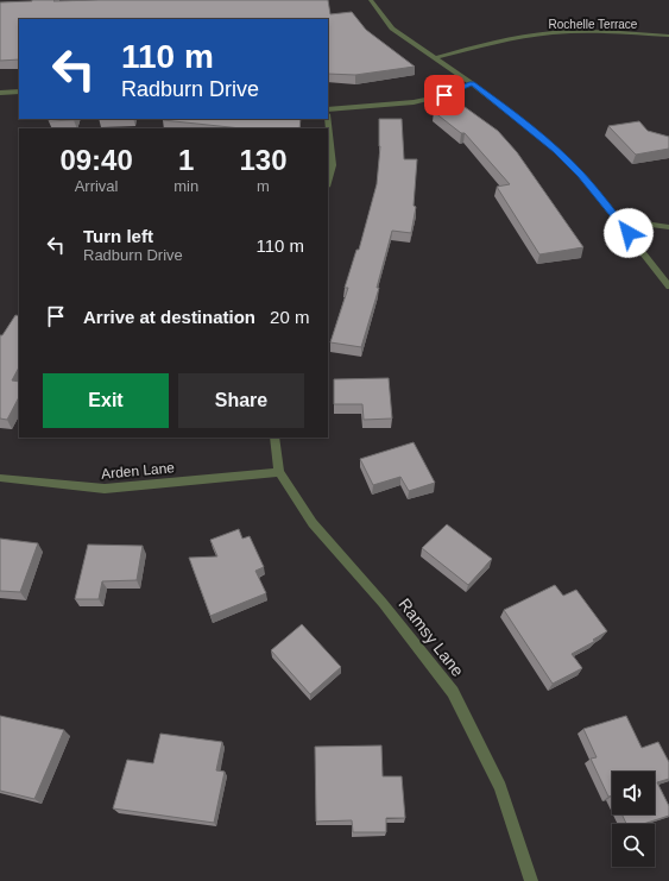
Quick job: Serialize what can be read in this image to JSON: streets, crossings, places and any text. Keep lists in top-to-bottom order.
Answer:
{
  "streets": {
    "street": ["Rochelle Terrace", "Arden Lane", "Ramsy Lane"]
  },
  "crossings": [
    ["Arden Lane", "Ramsy Lane"]
  ],
  "page": {
    "turn": ["110 m", "Radburn Drive"],
    "eta": [
      "09:40",
      "Arrival",
      "1",
      "min",
      "130",
      "m"
    ],
    "list": [
      {
        "name": "Turn left",
        "note": "Radburn Drive",
        "value": "110 m"
      },
      {
        "name": "Arrive at destination",
        "value": "20 m"
      }
    ],
    "buttons": ["Exit", "Share"]
  }
}
